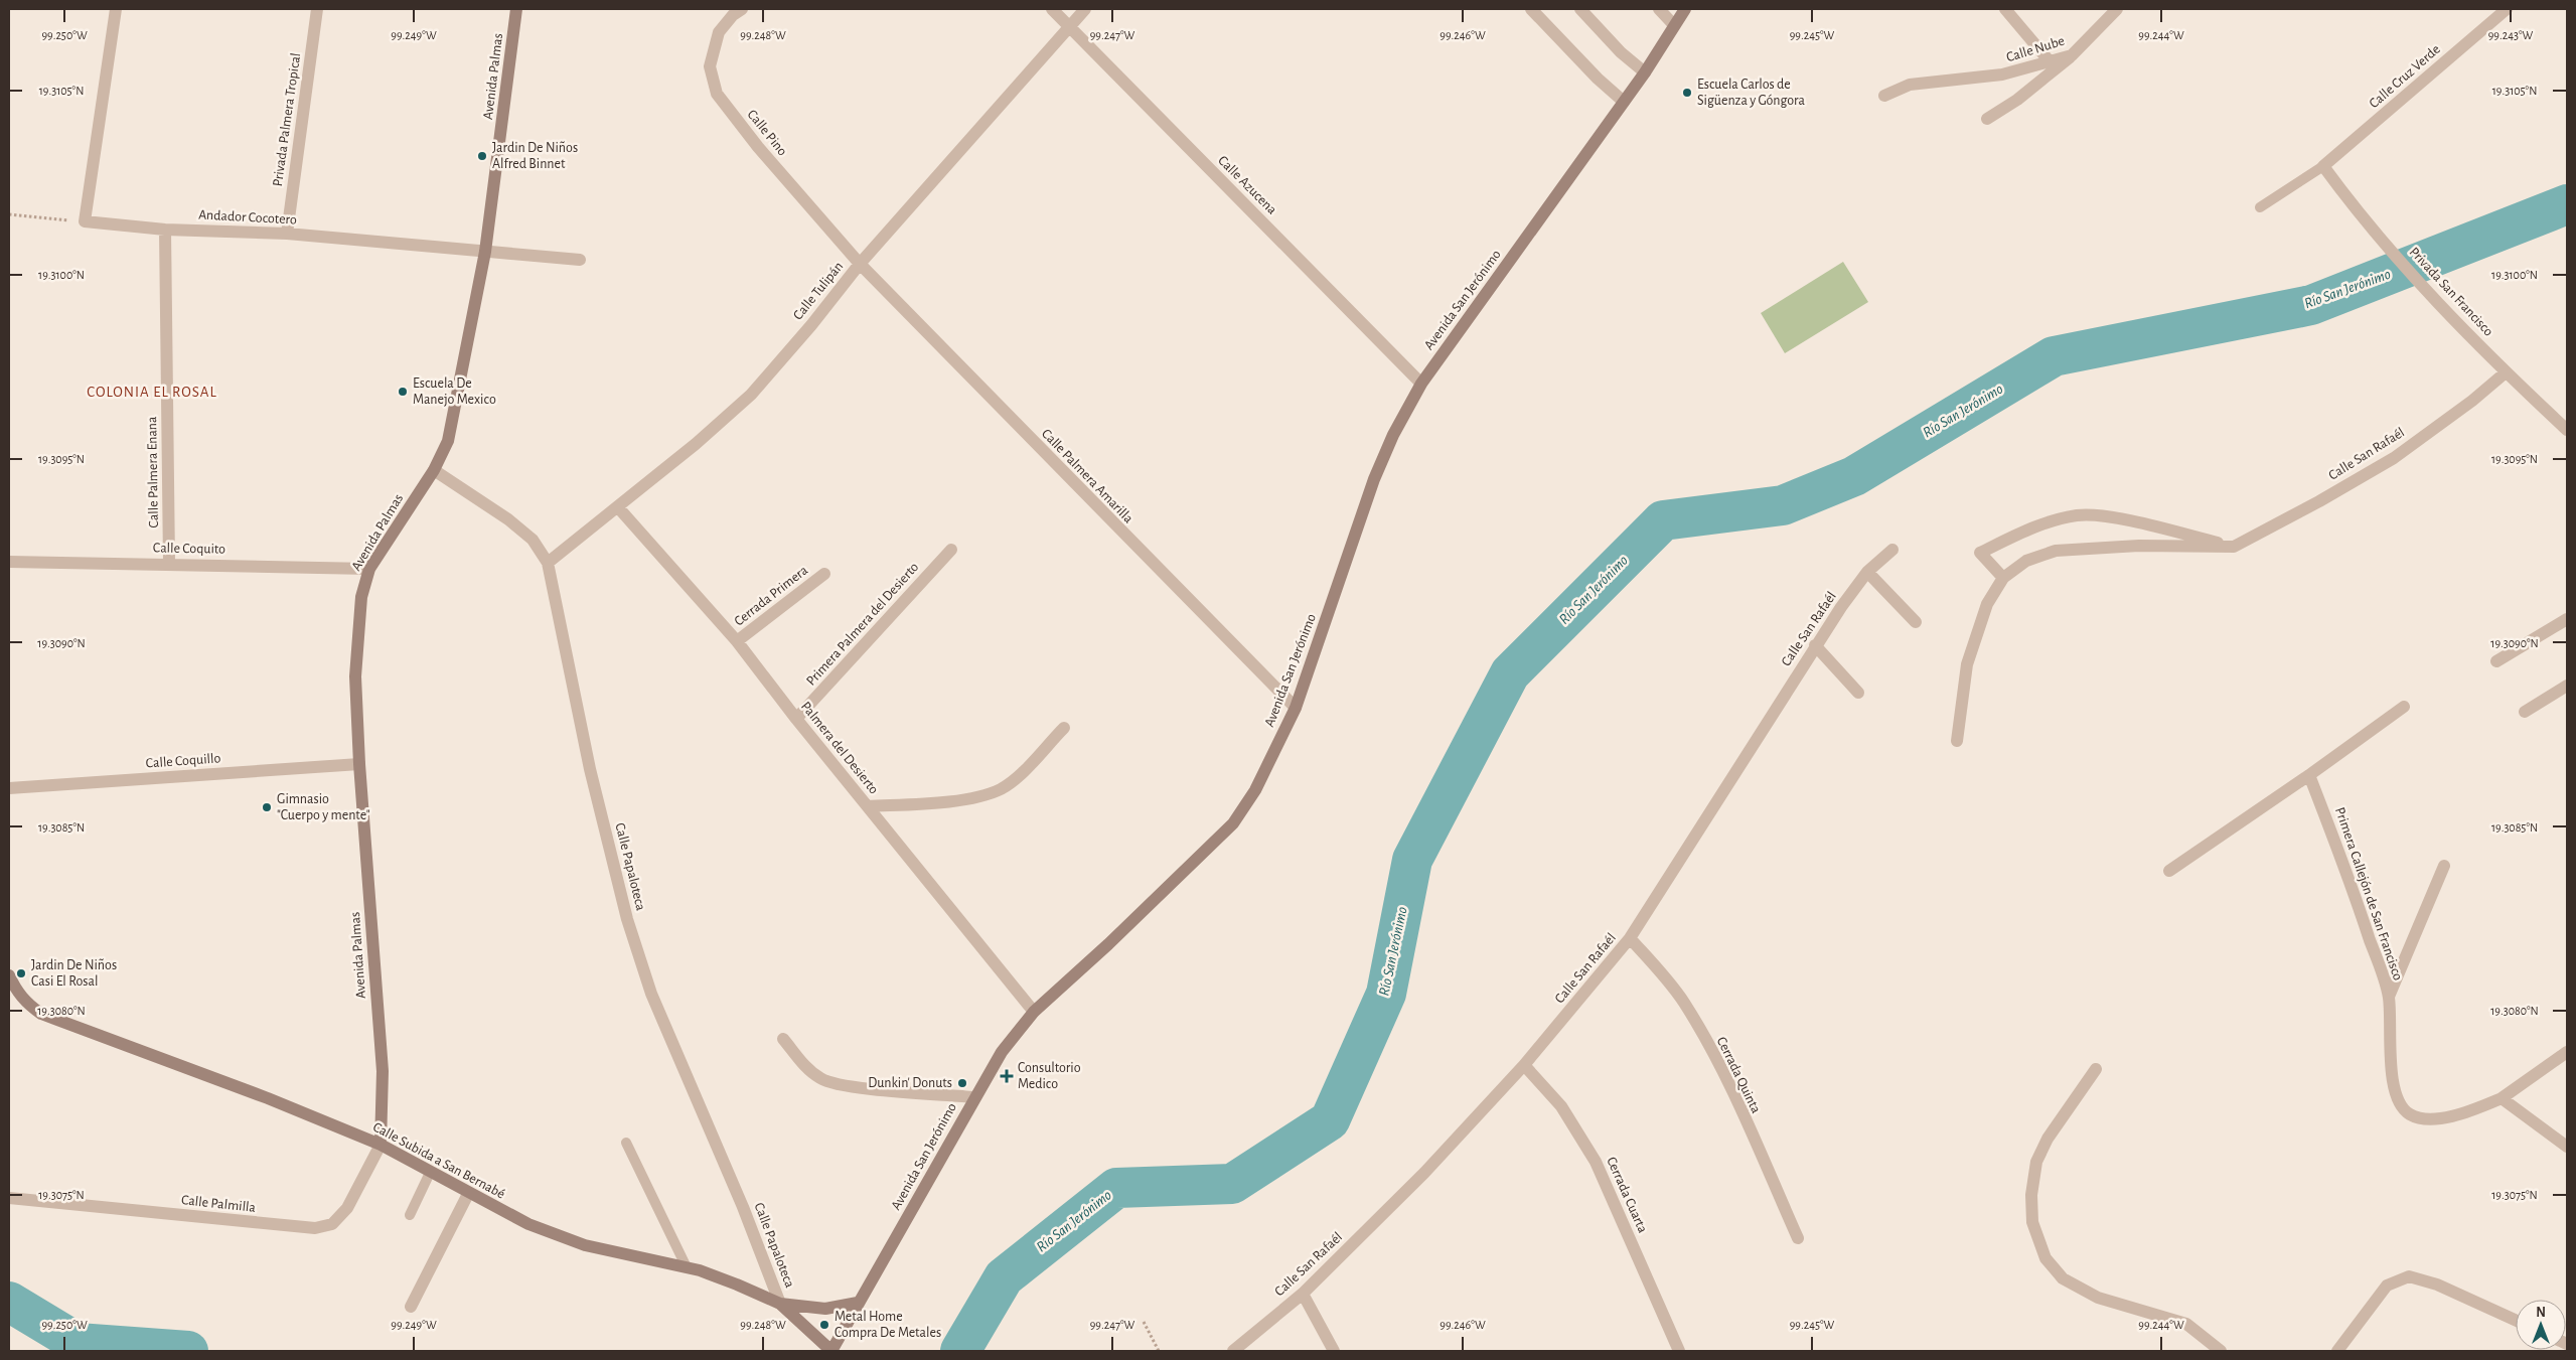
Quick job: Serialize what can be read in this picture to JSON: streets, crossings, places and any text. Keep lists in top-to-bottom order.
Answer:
{
  "streets": {
    "street": [
      "Calle Nube",
      "Avenida Palmas",
      "Calle Cruz Verde",
      "Privada Palmera Tropical",
      "Calle Pino",
      "Calle Azucena",
      "Andador Cocotero",
      "Calle Tulipán",
      "Privada San Francisco",
      "Avenida San Jerónimo",
      "Calle San Rafaél",
      "Calle Palmera Enana",
      "Calle Palmera Amarilla",
      "Calle Coquito",
      "Cerrada Primera",
      "Primera Palmera del Desierto",
      "Palmera del Desierto",
      "Calle Coquillo",
      "Calle Papaloteca",
      "Primera Callejón de San Francisco",
      "Cerrada Quinta",
      "Calle Subida a San Bernabé",
      "Cerrada Cuarta",
      "Calle Palmilla"
    ]
  },
  "crossings": [
    ["Avenida Palmas", "Andador Cocotero"],
    ["Avenida Palmas", "Calle Coquito"],
    ["Avenida Palmas", "Calle Coquillo"],
    ["Avenida Palmas", "Calle Papaloteca"],
    ["Avenida Palmas", "Calle Subida a San Bernabé"],
    ["Avenida Palmas", "Calle Palmilla"],
    ["Calle Cruz Verde", "Privada San Francisco"],
    ["Privada Palmera Tropical", "Andador Cocotero"],
    ["Calle Pino", "Calle Tulipán"],
    ["Calle Pino", "Calle Palmera Amarilla"],
    ["Calle Azucena", "Calle Tulipán"],
    ["Calle Azucena", "Avenida San Jerónimo"],
    ["Andador Cocotero", "Calle Palmera Enana"],
    ["Calle Tulipán", "Calle Palmera Amarilla"],
    ["Calle Tulipán", "Palmera del Desierto"],
    ["Calle Tulipán", "Calle Papaloteca"],
    ["Privada San Francisco", "Calle San Rafaél"],
    ["Avenida San Jerónimo", "Calle Palmera Amarilla"],
    ["Avenida San Jerónimo", "Palmera del Desierto"],
    ["Avenida San Jerónimo", "Calle Subida a San Bernabé"],
    ["Calle San Rafaél", "Cerrada Quinta"],
    ["Calle San Rafaél", "Cerrada Cuarta"],
    ["Calle Palmera Enana", "Calle Coquito"],
    ["Cerrada Primera", "Palmera del Desierto"],
    ["Primera Palmera del Desierto", "Palmera del Desierto"],
    ["Calle Papaloteca", "Calle Subida a San Bernabé"],
    ["Calle Subida a San Bernabé", "Calle Palmilla"]
  ],
  "districts": ["COLONIA EL ROSAL"],
  "water": ["Río San Jerónimo"],
  "places": {
    "other": [
      "Escuela Carlos de Sigüenza y Góngora",
      "Jardin De Niños Alfred Binnet",
      "Escuela De Manejo Mexico",
      "Gimnasio \"Cuerpo y mente\"",
      "Jardin De Niños Casi El Rosal",
      "Dunkin' Donuts",
      "Metal Home Compra De Metales"
    ],
    "health": ["Consultorio Medico"]
  },
  "north": "top",
  "coordinates": [
    "99.250°W",
    "99.249°W",
    "99.248°W",
    "99.247°W",
    "99.246°W",
    "99.245°W",
    "99.244°W",
    "99.243°W",
    "19.3105°N",
    "19.3100°N",
    "19.3095°N",
    "19.3090°N",
    "19.3085°N",
    "19.3080°N",
    "19.3075°N"
  ]
}
